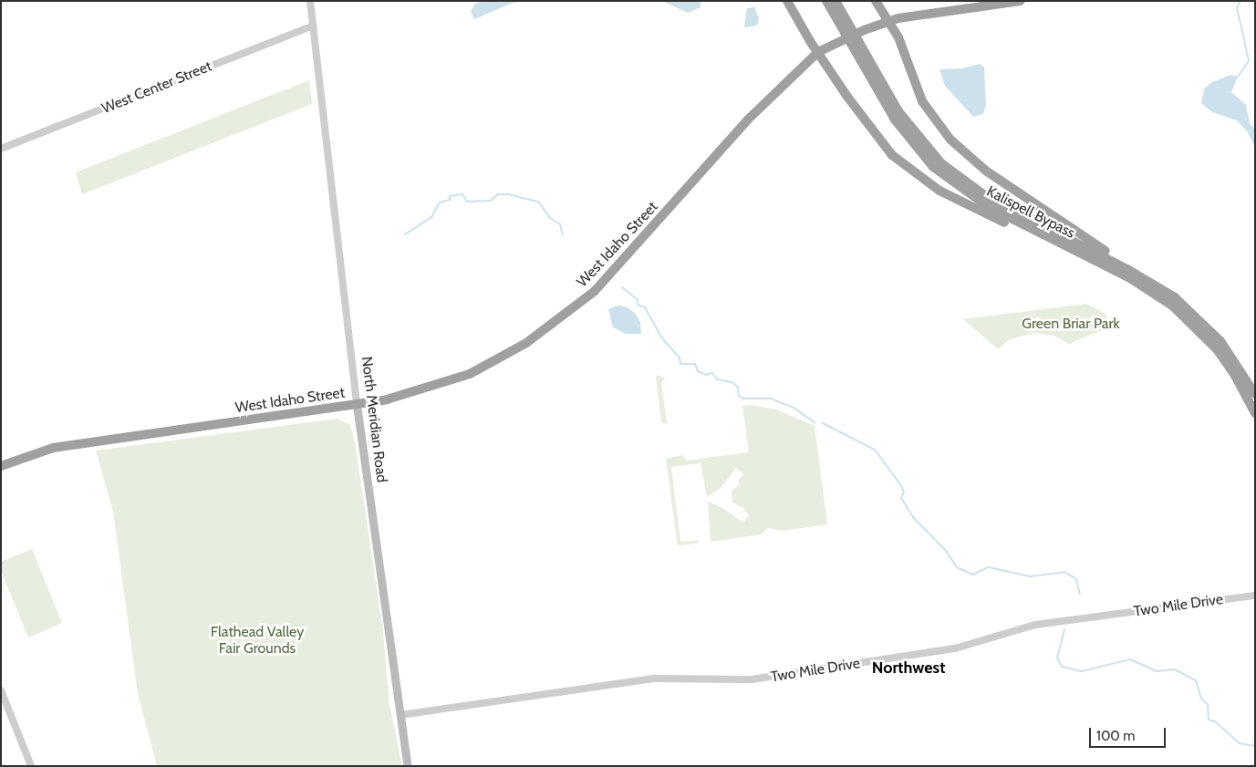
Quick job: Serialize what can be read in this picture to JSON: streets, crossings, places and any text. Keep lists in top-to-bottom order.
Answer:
{
  "streets": {
    "highway": ["Kalispell Bypass", "West Idaho Street"],
    "main road": ["North Meridian Road"],
    "street": ["West Center Street", "Two Mile Drive"]
  },
  "crossings": [
    ["West Center Street", "North Meridian Road"],
    ["West Idaho Street", "North Meridian Road"],
    ["North Meridian Road", "Two Mile Drive"]
  ],
  "districts": ["Northwest"],
  "parks": ["Green Briar Park", "Flathead Valley Fair Grounds"],
  "scale_bar": "100 m"
}
